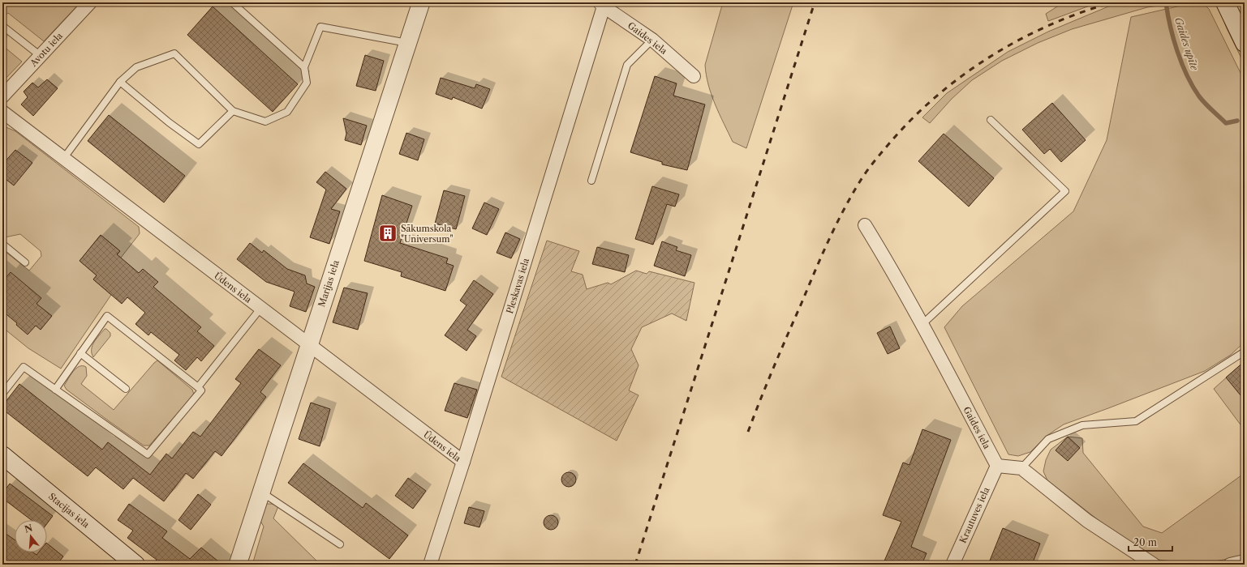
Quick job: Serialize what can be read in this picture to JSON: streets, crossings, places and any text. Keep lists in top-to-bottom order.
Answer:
{
  "streets": {
    "main road": ["Stacijas iela"],
    "street": [
      "Gaides iela",
      "Avotu iela",
      "Marijas iela",
      "Pleskavas iela",
      "Ūdens iela",
      "Krautuves iela"
    ]
  },
  "crossings": [
    ["Gaides iela", "Pleskavas iela"],
    ["Gaides iela", "Krautuves iela"],
    ["Marijas iela", "Ūdens iela"],
    ["Pleskavas iela", "Ūdens iela"]
  ],
  "water": ["Gaides upīte"],
  "places": {
    "building": ["Sākumskola \"Universum\""]
  },
  "scale_bar": "20 m",
  "north": "top"
}
